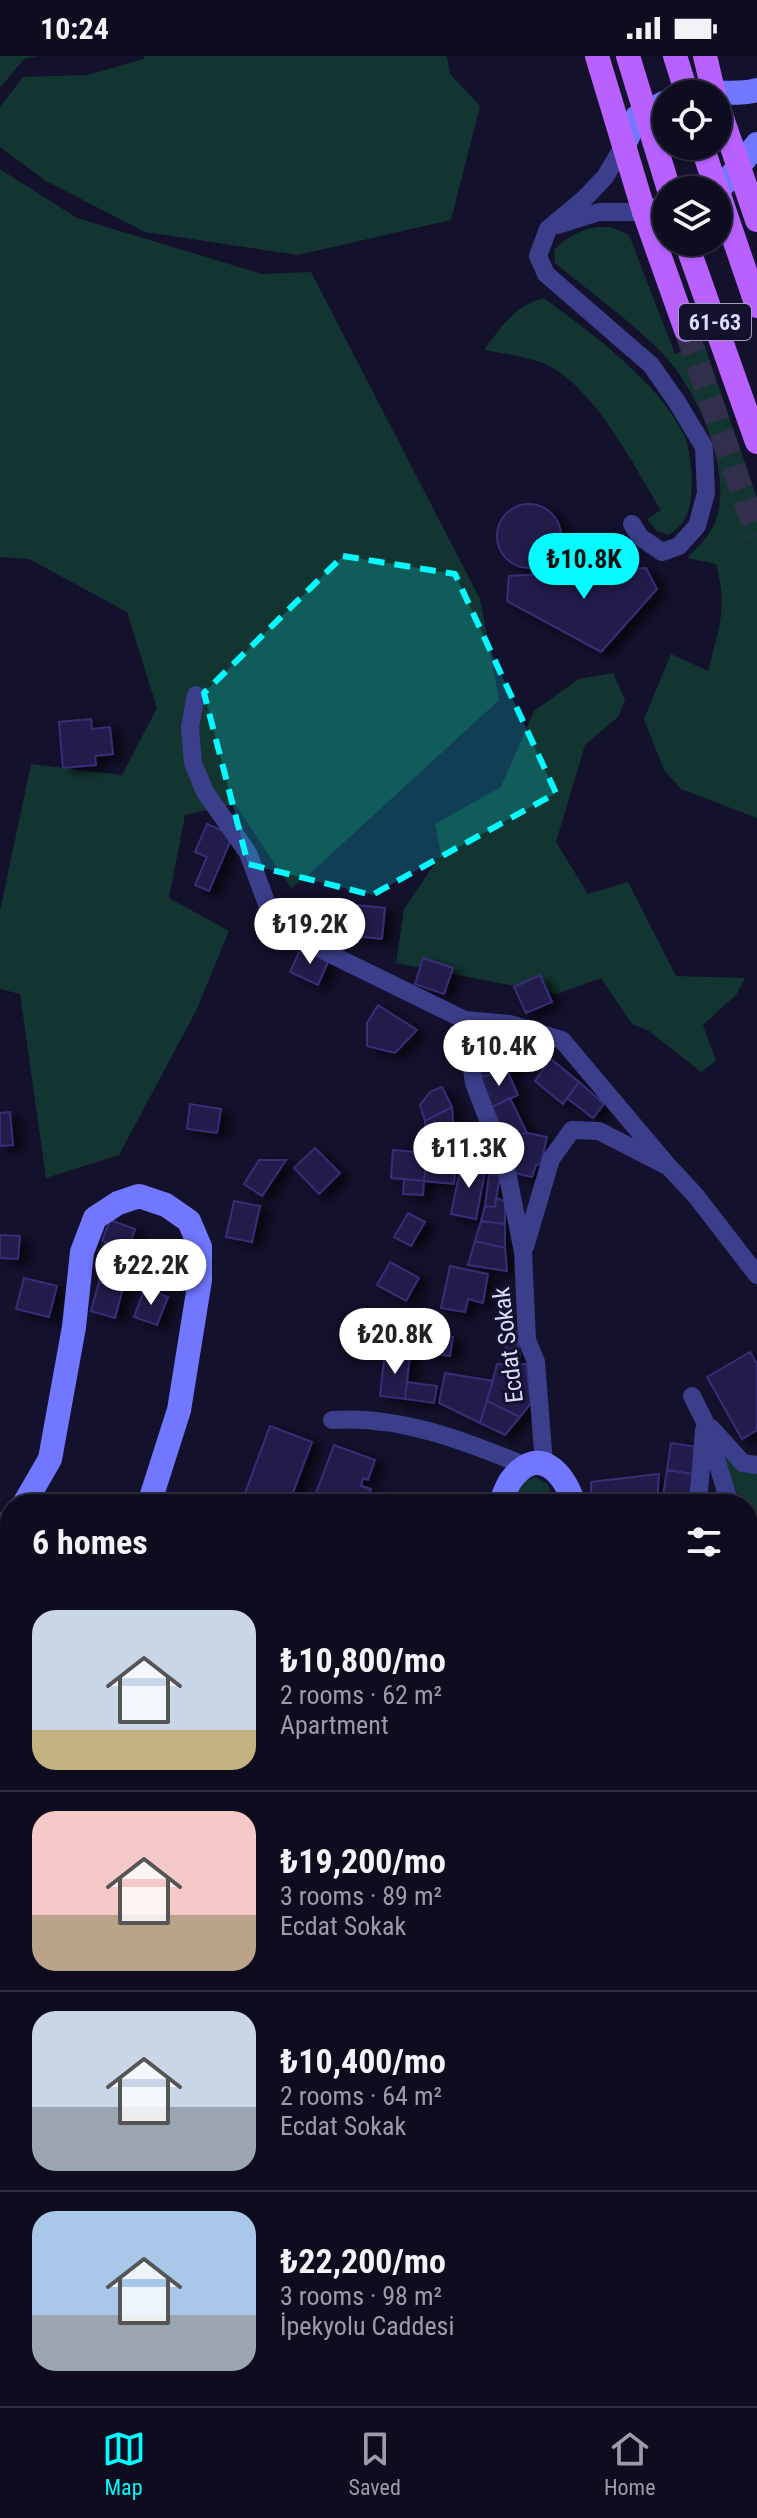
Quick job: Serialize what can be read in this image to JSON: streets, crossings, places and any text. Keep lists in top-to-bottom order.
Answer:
{
  "streets": {
    "main road": ["61-63"],
    "street": ["Ecdat Sokak"]
  },
  "page": {
    "status": "10:24",
    "price": [
      "₺10.8K",
      "₺19.2K",
      "₺10.4K",
      "₺11.3K",
      "₺22.2K",
      "₺20.8K"
    ],
    "heading": "6 homes",
    "list": [
      {
        "name": "₺10,800/mo",
        "note": "2 rooms · 62 m² · Apartment"
      },
      {
        "name": "₺19,200/mo",
        "note": "3 rooms · 89 m² · Ecdat Sokak"
      },
      {
        "name": "₺10,400/mo",
        "note": "2 rooms · 64 m² · Ecdat Sokak"
      },
      {
        "name": "₺22,200/mo",
        "note": "3 rooms · 98 m² · İpekyolu Caddesi"
      }
    ],
    "tabs": ["Map", "Saved", "Home"]
  }
}
